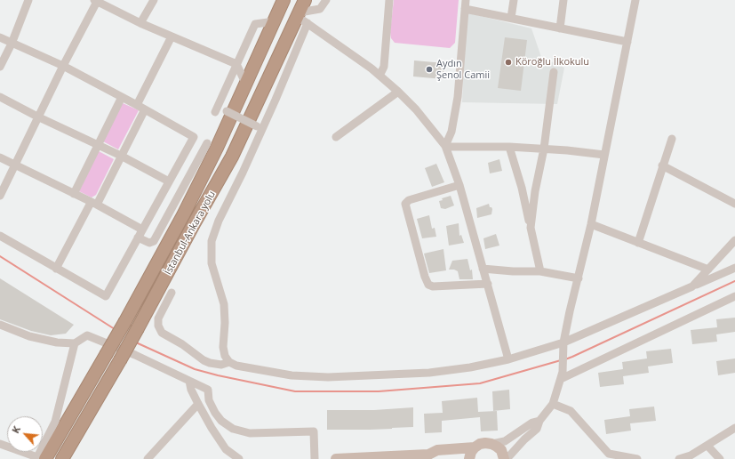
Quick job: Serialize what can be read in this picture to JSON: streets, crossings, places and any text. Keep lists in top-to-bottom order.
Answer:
{
  "streets": {
    "highway": ["İstanbul-Ankara yolu"]
  },
  "places": ["Köroğlu İlkokulu", "Aydın Şenol Camii"],
  "north": "top left"
}
